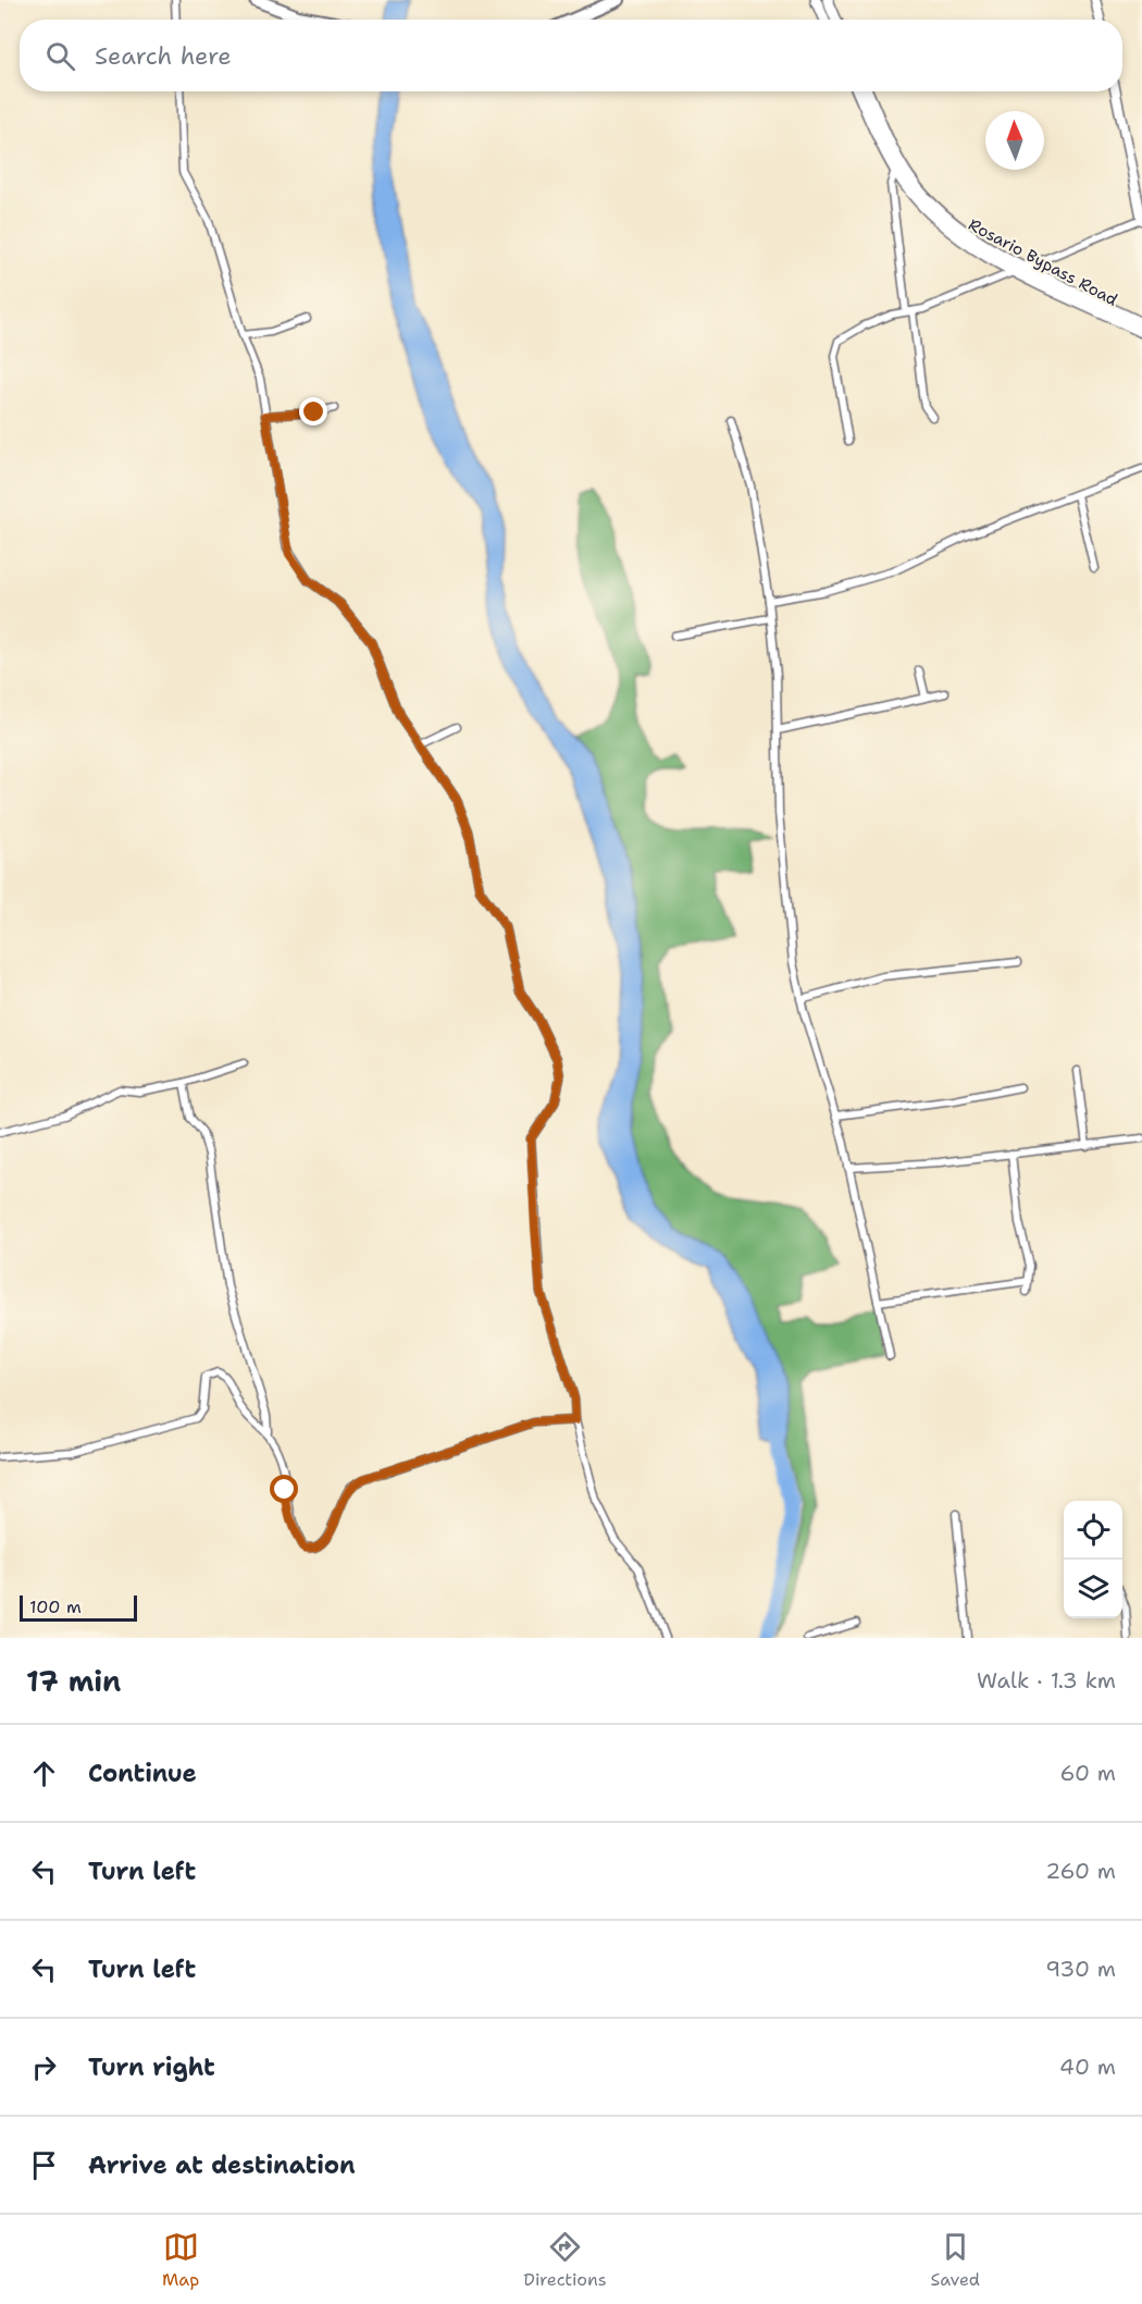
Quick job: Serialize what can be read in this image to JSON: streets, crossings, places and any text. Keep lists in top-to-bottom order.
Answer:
{
  "streets": {
    "main road": ["Rosario Bypass Road"]
  },
  "scale_bar": "100 m",
  "north": "top",
  "page": {
    "search": "Search here",
    "scale": "100 m",
    "heading": ["17 min", "Walk · 1.3 km"],
    "list": [
      ["Continue", "60 m"],
      ["Turn left", "260 m"],
      ["Turn left", "930 m"],
      ["Turn right", "40 m"],
      "Arrive at destination"
    ],
    "nav": ["Map", "Directions", "Saved"]
  }
}
